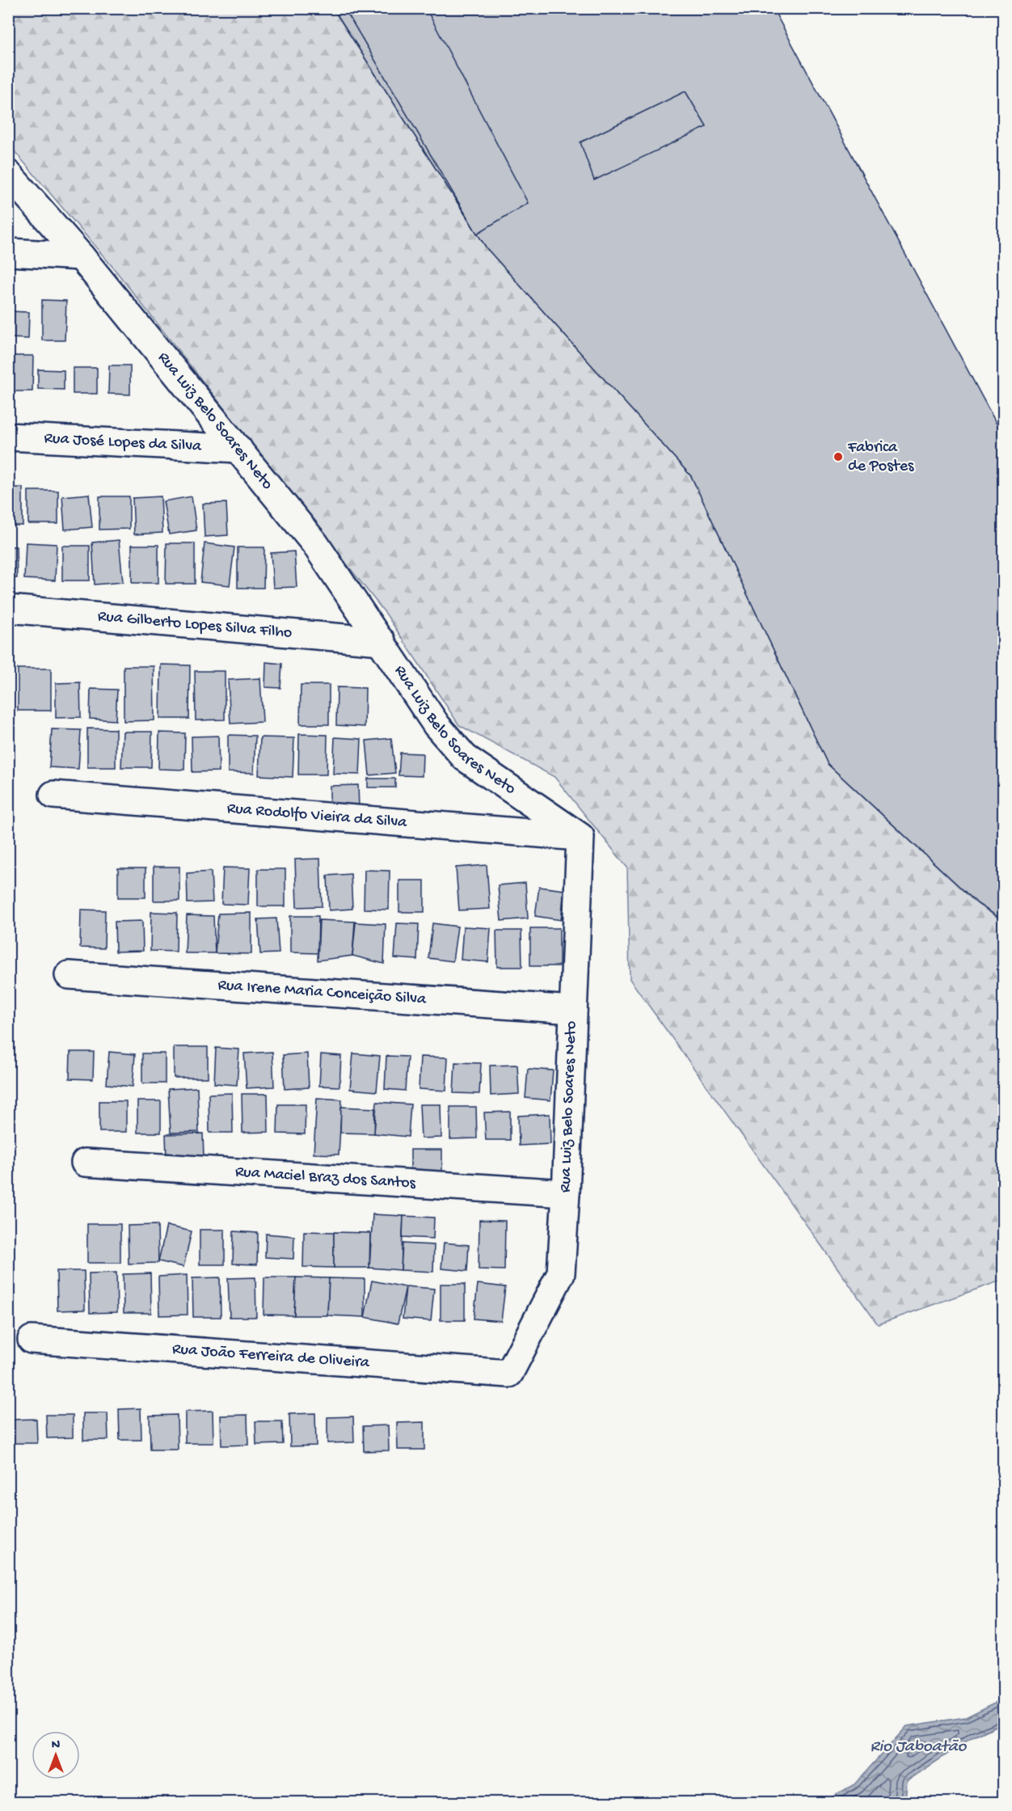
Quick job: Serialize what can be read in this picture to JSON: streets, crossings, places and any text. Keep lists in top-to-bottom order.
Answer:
{
  "streets": {
    "street": [
      "Rua Luiz Belo Soares Neto",
      "Rua José Lopes da Silva",
      "Rua Gilberto Lopes Silva Filho",
      "Rua Rodolfo Vieira da Silva",
      "Rua Irene Maria Conceição Silva",
      "Rua Maciel Braz dos Santos",
      "Rua João Ferreira de Oliveira"
    ]
  },
  "crossings": [
    ["Rua Luiz Belo Soares Neto", "Rua José Lopes da Silva"],
    ["Rua Luiz Belo Soares Neto", "Rua Gilberto Lopes Silva Filho"],
    ["Rua Luiz Belo Soares Neto", "Rua Rodolfo Vieira da Silva"],
    ["Rua Luiz Belo Soares Neto", "Rua Irene Maria Conceição Silva"],
    ["Rua Luiz Belo Soares Neto", "Rua Maciel Braz dos Santos"],
    ["Rua Luiz Belo Soares Neto", "Rua João Ferreira de Oliveira"]
  ],
  "water": ["Rio Jaboatão"],
  "places": ["Fabrica de Postes"],
  "north": "top"
}
